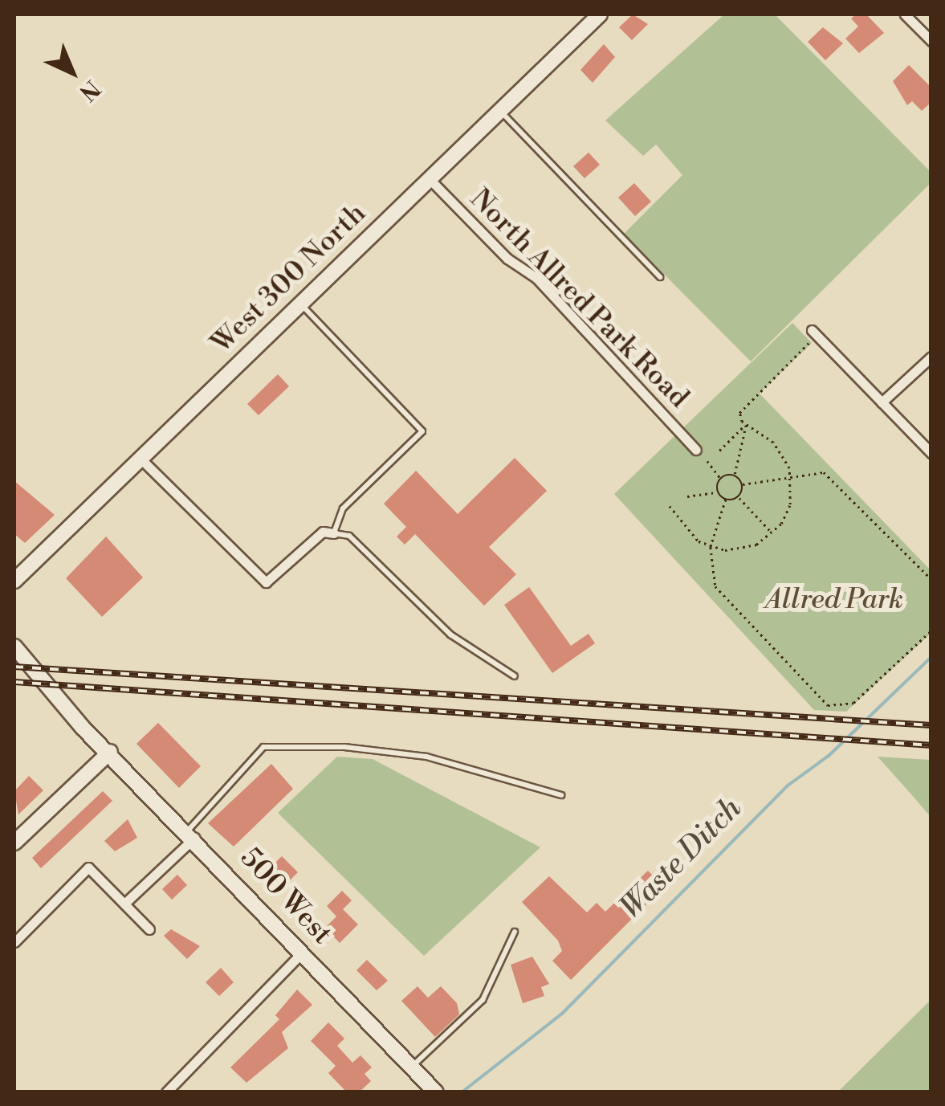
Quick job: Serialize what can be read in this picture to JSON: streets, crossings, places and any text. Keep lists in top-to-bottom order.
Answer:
{
  "streets": {
    "street": ["West 300 North", "North Allred Park Road", "500 West"]
  },
  "crossings": [
    ["West 300 North", "North Allred Park Road"]
  ],
  "water": ["Waste Ditch"],
  "parks": ["Allred Park"],
  "north": "bottom right"
}
